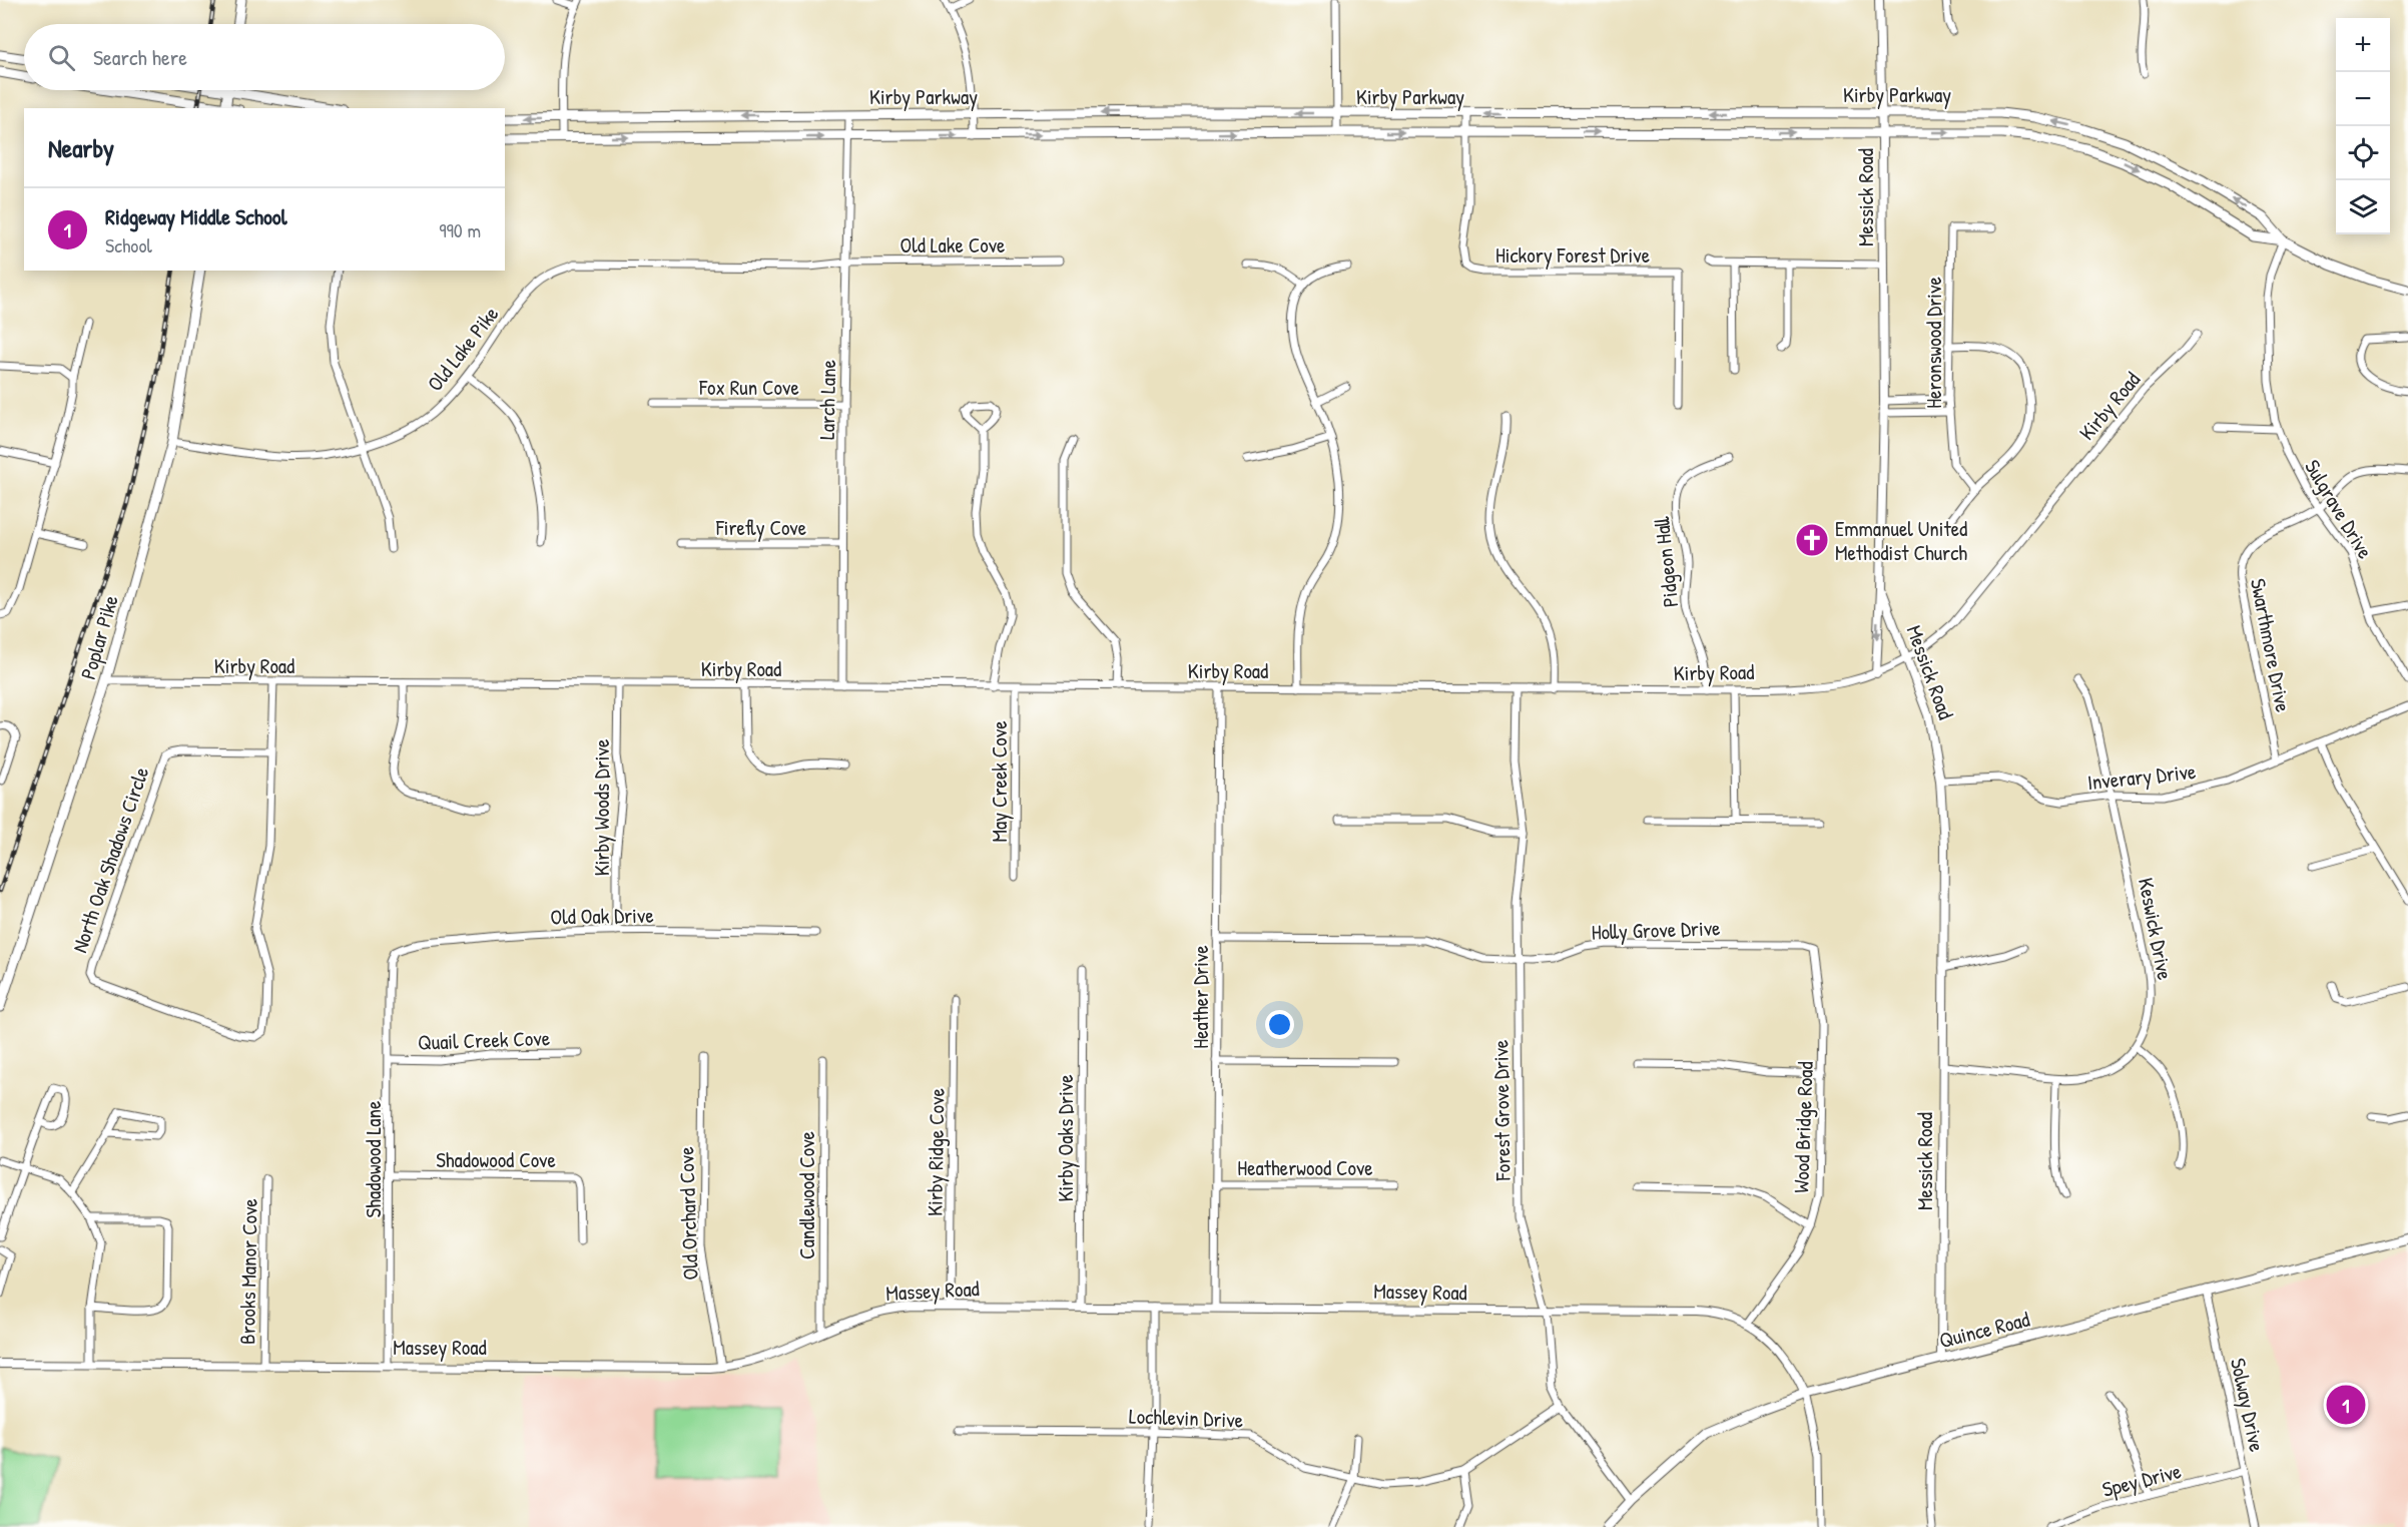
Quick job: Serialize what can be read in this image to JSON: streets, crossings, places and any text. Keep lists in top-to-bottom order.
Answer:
{
  "streets": {
    "main road": ["Kirby Parkway", "Poplar Pike", "Quince Road"],
    "street": [
      "Messick Road",
      "Old Lake Cove",
      "Hickory Forest Drive",
      "Heronswood Drive",
      "Old Lake Pike",
      "Fox Run Cove",
      "Larch Lane",
      "Kirby Road",
      "Sulgrave Drive",
      "Firefly Cove",
      "Pidgeon Hall",
      "Swarthmore Drive",
      "Inverary Drive",
      "May Creek Cove",
      "Kirby Woods Drive",
      "North Oak Shadows Circle",
      "Old Oak Drive",
      "Keswick Drive",
      "Holly Grove Drive",
      "Heather Drive",
      "Quail Creek Cove",
      "Forest Grove Drive",
      "Wood Bridge Road",
      "Kirby Oaks Drive",
      "Kirby Ridge Cove",
      "Shadowood Lane",
      "Shadowood Cove",
      "Heatherwood Cove",
      "Candlewood Cove",
      "Old Orchard Cove",
      "Brooks Manor Cove",
      "Massey Road",
      "Solway Drive",
      "Lochlevin Drive",
      "Spey Drive"
    ]
  },
  "crossings": [
    ["Kirby Parkway", "Messick Road"],
    ["Kirby Parkway", "Hickory Forest Drive"],
    ["Kirby Parkway", "Larch Lane"],
    ["Kirby Parkway", "Sulgrave Drive"],
    ["Messick Road", "Kirby Road"],
    ["Messick Road", "Inverary Drive"],
    ["Messick Road", "Keswick Drive"],
    ["Messick Road", "Quince Road"],
    ["Old Lake Cove", "Old Lake Pike"],
    ["Old Lake Cove", "Larch Lane"],
    ["Old Lake Pike", "Larch Lane"],
    ["Old Lake Pike", "Poplar Pike"],
    ["Fox Run Cove", "Larch Lane"],
    ["Larch Lane", "Kirby Road"],
    ["Larch Lane", "Firefly Cove"],
    ["Kirby Road", "Pidgeon Hall"],
    ["Kirby Road", "Poplar Pike"],
    ["Kirby Road", "May Creek Cove"],
    ["Kirby Road", "Kirby Woods Drive"],
    ["Kirby Road", "Heather Drive"],
    ["Kirby Road", "Forest Grove Drive"],
    ["Sulgrave Drive", "Swarthmore Drive"],
    ["Swarthmore Drive", "Inverary Drive"],
    ["Inverary Drive", "Keswick Drive"],
    ["Kirby Woods Drive", "Old Oak Drive"],
    ["Old Oak Drive", "Shadowood Lane"],
    ["Holly Grove Drive", "Heather Drive"],
    ["Holly Grove Drive", "Forest Grove Drive"],
    ["Holly Grove Drive", "Wood Bridge Road"],
    ["Heather Drive", "Heatherwood Cove"],
    ["Heather Drive", "Massey Road"],
    ["Quail Creek Cove", "Shadowood Lane"],
    ["Forest Grove Drive", "Massey Road"],
    ["Forest Grove Drive", "Quince Road"],
    ["Forest Grove Drive", "Lochlevin Drive"],
    ["Wood Bridge Road", "Massey Road"],
    ["Kirby Oaks Drive", "Massey Road"],
    ["Kirby Ridge Cove", "Massey Road"],
    ["Shadowood Lane", "Shadowood Cove"],
    ["Shadowood Lane", "Massey Road"],
    ["Candlewood Cove", "Massey Road"],
    ["Old Orchard Cove", "Massey Road"],
    ["Brooks Manor Cove", "Massey Road"],
    ["Massey Road", "Quince Road"],
    ["Quince Road", "Solway Drive"],
    ["Solway Drive", "Spey Drive"]
  ],
  "places": {
    "church": ["Emmanuel United Methodist Church"]
  },
  "page": {
    "map_buttons": ["+", "−"],
    "search": "Search here",
    "heading": "Nearby",
    "list": [
      {
        "mark": "1",
        "name": "Ridgeway Middle School",
        "note": "School",
        "value": "990 m"
      }
    ],
    "pins": "1"
  }
}
